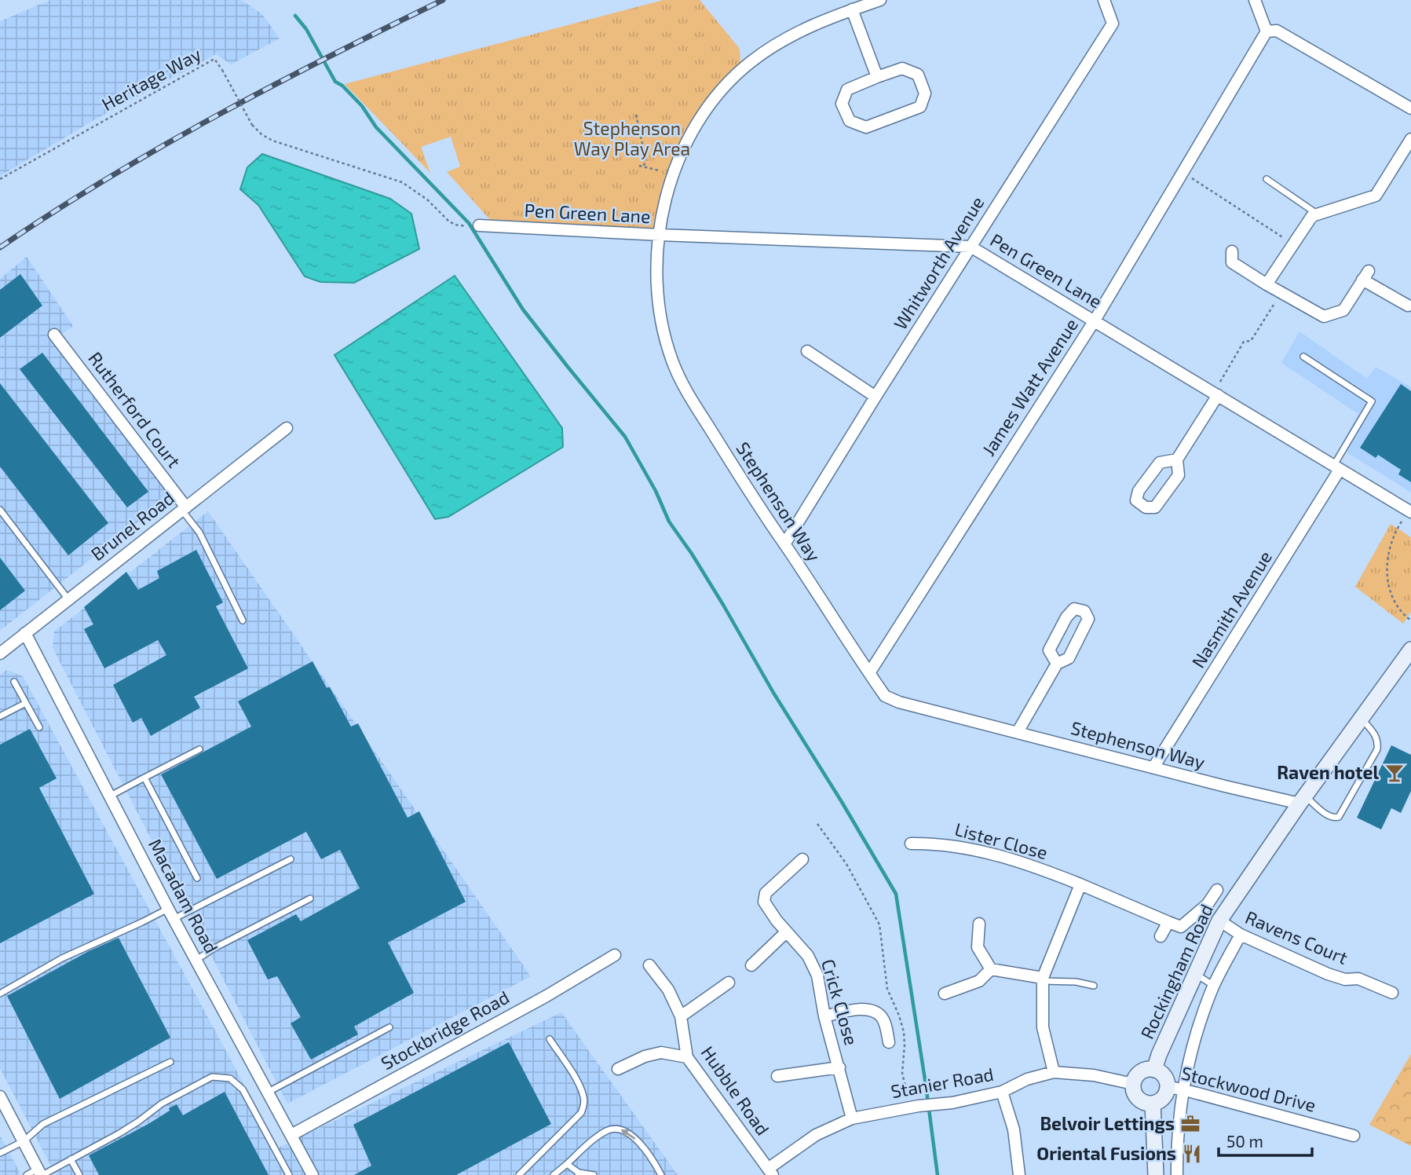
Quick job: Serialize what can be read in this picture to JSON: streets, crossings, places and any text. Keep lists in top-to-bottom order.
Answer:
{
  "streets": {
    "street": [
      "Pen Green Lane",
      "Whitworth Avenue",
      "James Watt Avenue",
      "Rutherford Court",
      "Stephenson Way",
      "Brunel Road",
      "Nasmith Avenue",
      "Lister Close",
      "Macadam Road",
      "Ravens Court",
      "Rockingham Road",
      "Crick Close",
      "Stockbridge Road",
      "Stanier Road",
      "Stockwood Drive",
      "Hubble Road"
    ],
    "path": ["Heritage Way"]
  },
  "crossings": [
    ["Pen Green Lane", "Whitworth Avenue"],
    ["Pen Green Lane", "James Watt Avenue"],
    ["Pen Green Lane", "Stephenson Way"],
    ["Pen Green Lane", "Nasmith Avenue"],
    ["Whitworth Avenue", "Stephenson Way"],
    ["James Watt Avenue", "Stephenson Way"],
    ["Rutherford Court", "Brunel Road"],
    ["Stephenson Way", "Nasmith Avenue"],
    ["Stephenson Way", "Rockingham Road"],
    ["Brunel Road", "Macadam Road"],
    ["Macadam Road", "Stockbridge Road"],
    ["Ravens Court", "Rockingham Road"],
    ["Rockingham Road", "Stanier Road"],
    ["Rockingham Road", "Stockwood Drive"],
    ["Crick Close", "Stanier Road"],
    ["Stanier Road", "Stockwood Drive"],
    ["Stanier Road", "Hubble Road"]
  ],
  "parks": ["Stephenson Way Play Area"],
  "places": {
    "bar": ["Raven hotel"],
    "office": ["Belvoir Lettings"],
    "restaurant": ["Oriental Fusions"]
  },
  "scale_bar": "50 m"
}
